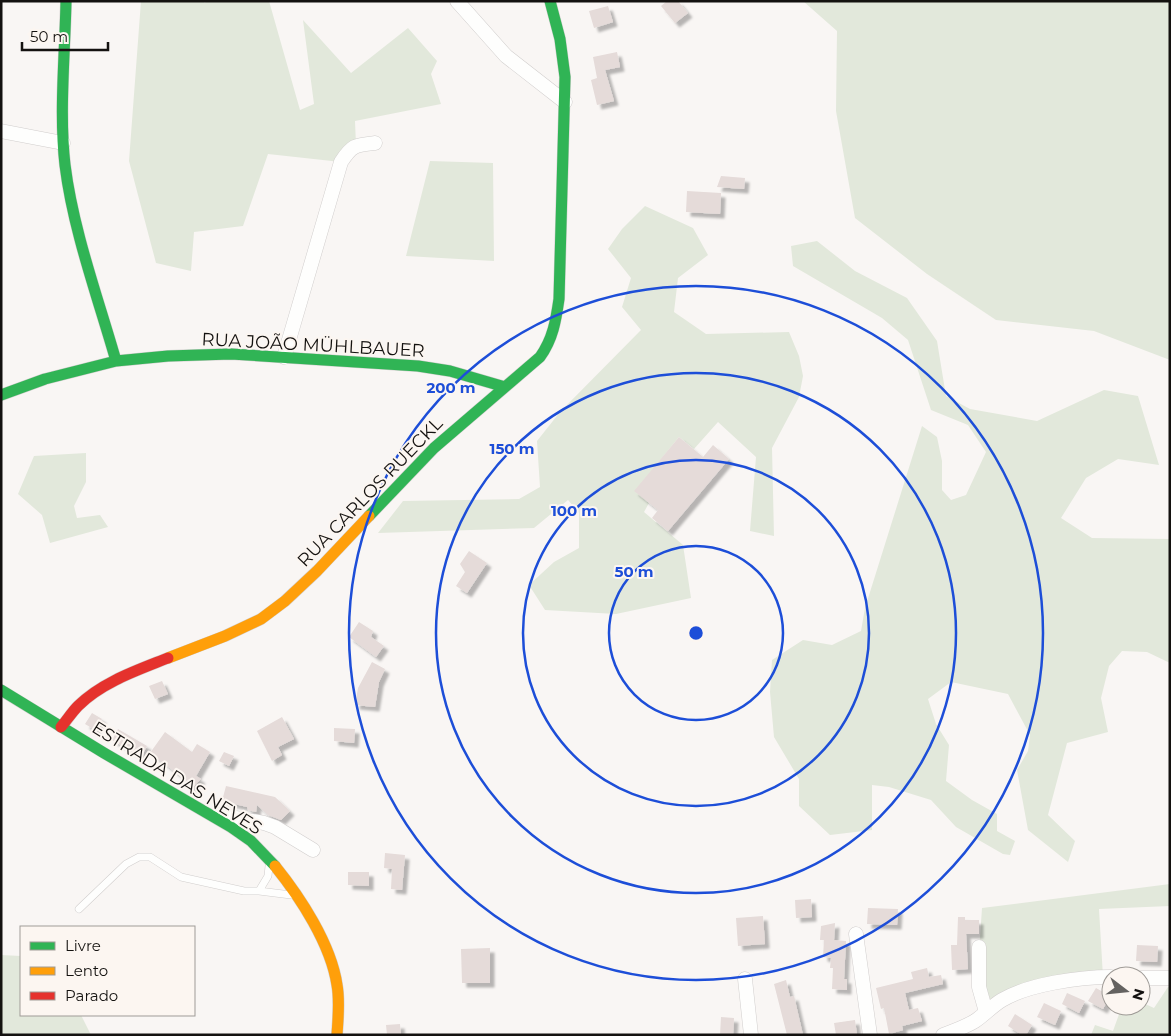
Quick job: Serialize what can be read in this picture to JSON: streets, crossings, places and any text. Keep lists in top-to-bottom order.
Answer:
{
  "streets": {
    "street": ["RUA JOÃO MÜHLBAUER", "RUA CARLOS RUECKL", "ESTRADA DAS NEVES"]
  },
  "crossings": [
    ["RUA JOÃO MÜHLBAUER", "RUA CARLOS RUECKL"],
    ["RUA CARLOS RUECKL", "ESTRADA DAS NEVES"]
  ],
  "legend": ["Livre", "Lento", "Parado"],
  "scale_bar": "50 m",
  "north": "right",
  "rings": [
    "200 m",
    "150 m",
    "100 m",
    "50 m"
  ]
}
